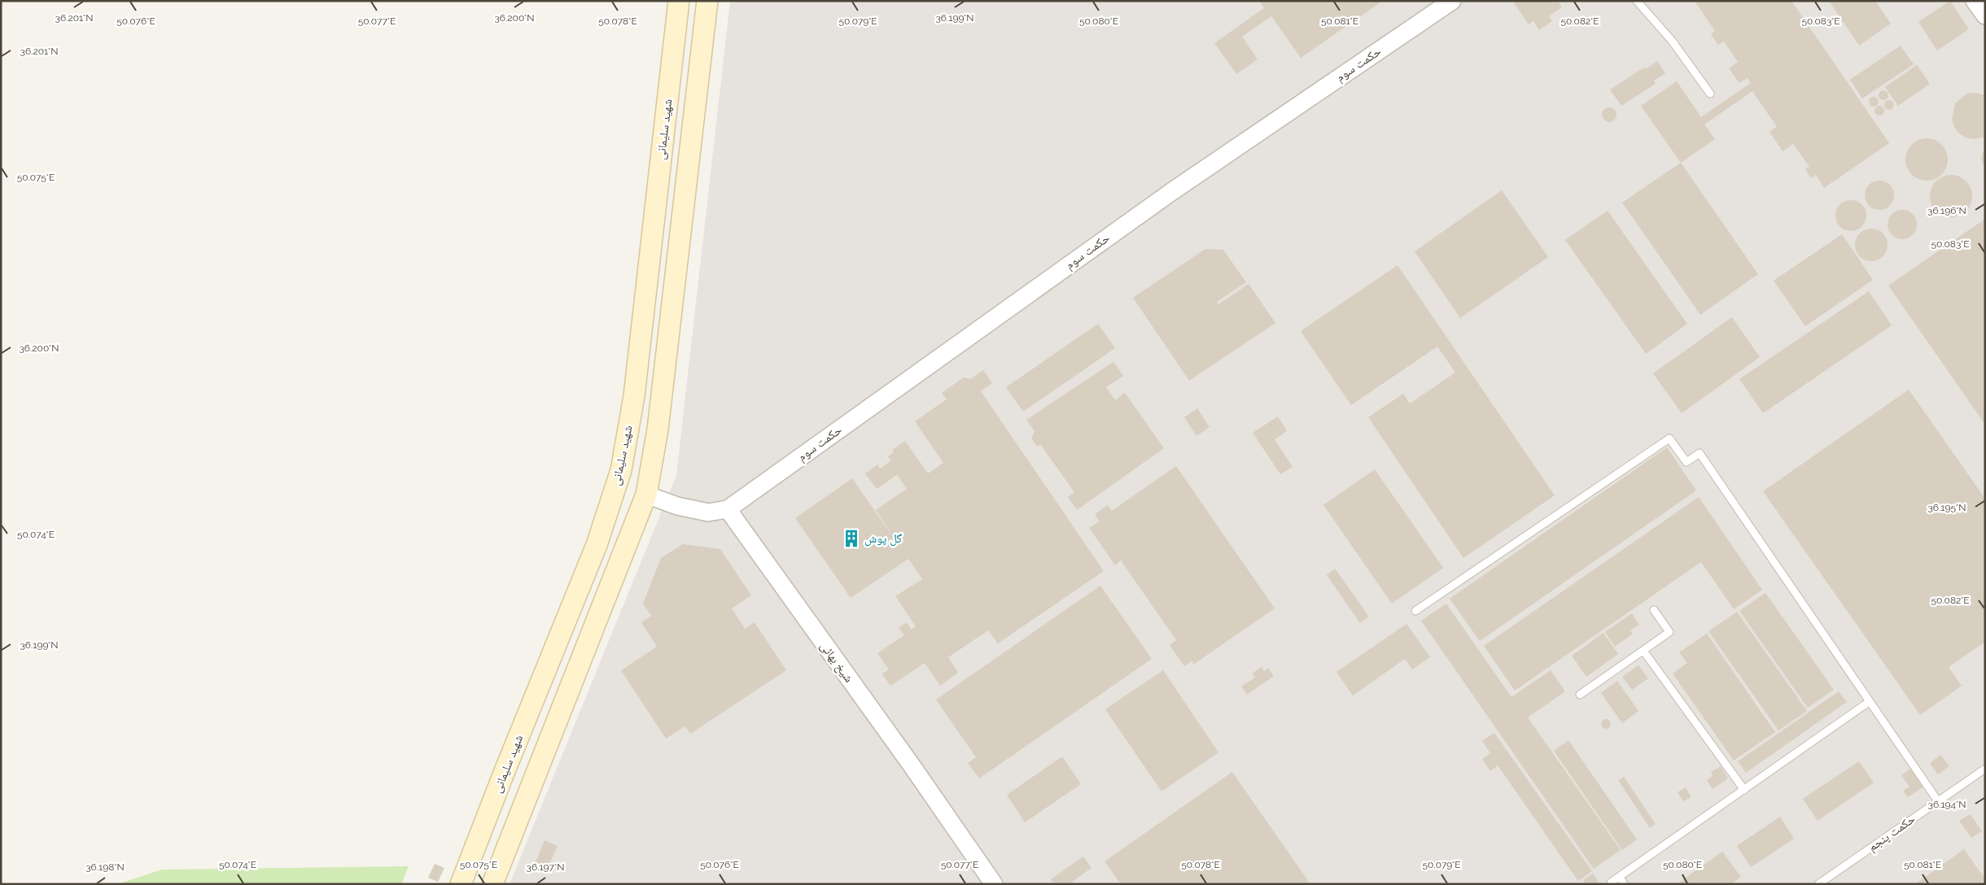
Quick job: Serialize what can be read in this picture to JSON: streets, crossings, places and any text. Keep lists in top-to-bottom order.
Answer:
{
  "streets": {
    "main road": ["شهید سلیمانی"],
    "street": ["حکمت سوم", "شیخ بهائی"],
    "lane": ["حکمت پنجم"]
  },
  "crossings": [
    ["حکمت سوم", "شیخ بهائی"]
  ],
  "places": {
    "building": ["گل پوش"]
  },
  "coordinates": [
    "36.201°N",
    "36.200°N",
    "36.199°N",
    "50.081°E",
    "50.076°E",
    "50.077°E",
    "50.078°E",
    "50.079°E",
    "50.080°E",
    "50.082°E",
    "50.083°E",
    "50.075°E",
    "36.196°N",
    "36.195°N",
    "50.074°E",
    "36.194°N",
    "36.198°N",
    "36.197°N"
  ]
}
